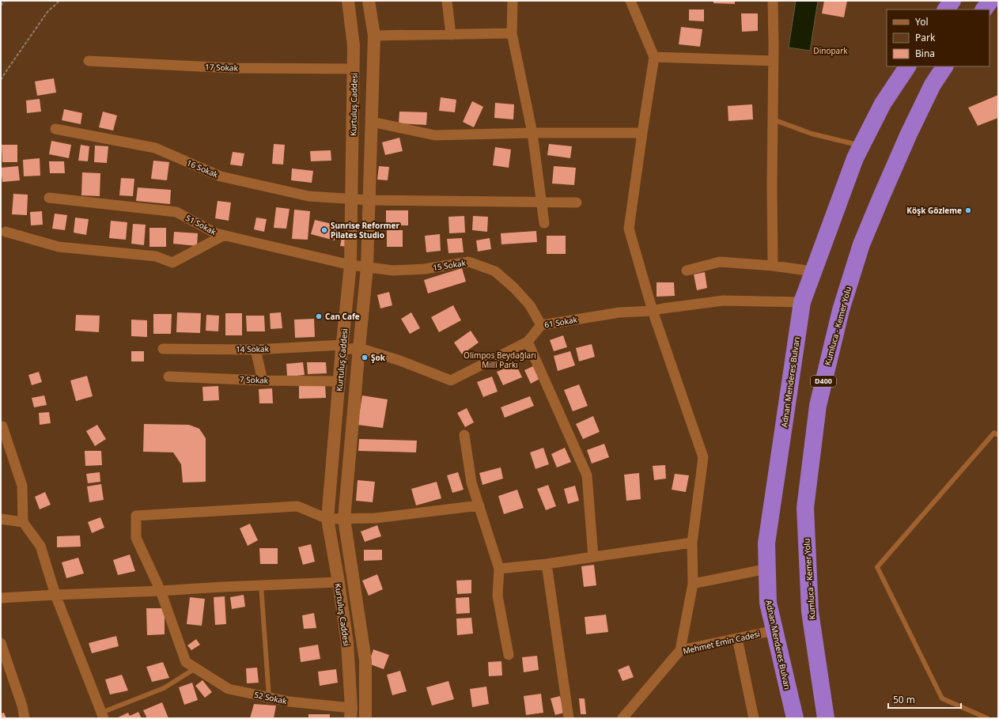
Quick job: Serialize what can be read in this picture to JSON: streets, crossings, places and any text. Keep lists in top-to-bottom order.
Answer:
{
  "streets": {
    "highway": ["Kumluca - Kemer Yolu", "D400", "Adnan Menderes Bulvarı"],
    "street": [
      "17 Sokak",
      "Kurtuluş Caddesi",
      "16 Sokak",
      "51 Sokak",
      "15 Sokak",
      "61 Sokak",
      "14 Sokak",
      "7 Sokak",
      "Mehmet Emin Cadesi",
      "52 Sokak"
    ]
  },
  "crossings": [
    ["17 Sokak", "Kurtuluş Caddesi"],
    ["Kurtuluş Caddesi", "16 Sokak"],
    ["Kurtuluş Caddesi", "51 Sokak"],
    ["Kurtuluş Caddesi", "15 Sokak"],
    ["Kurtuluş Caddesi", "61 Sokak"],
    ["Kurtuluş Caddesi", "14 Sokak"],
    ["Kurtuluş Caddesi", "7 Sokak"],
    ["Kurtuluş Caddesi", "52 Sokak"],
    ["51 Sokak", "15 Sokak"],
    ["15 Sokak", "61 Sokak"],
    ["61 Sokak", "14 Sokak"],
    ["61 Sokak", "Adnan Menderes Bulvarı"],
    ["Adnan Menderes Bulvarı", "Mehmet Emin Cadesi"]
  ],
  "parks": ["Dinopark", "Olimpos Beydağları Millî Parkı"],
  "places": [
    "Köşk Gözleme",
    "Sunrise Reformer Pilates Studio",
    "Can Cafe",
    "Şok"
  ],
  "legend": ["Yol", "Park", "Bina"],
  "scale_bar": "50 m"
}
